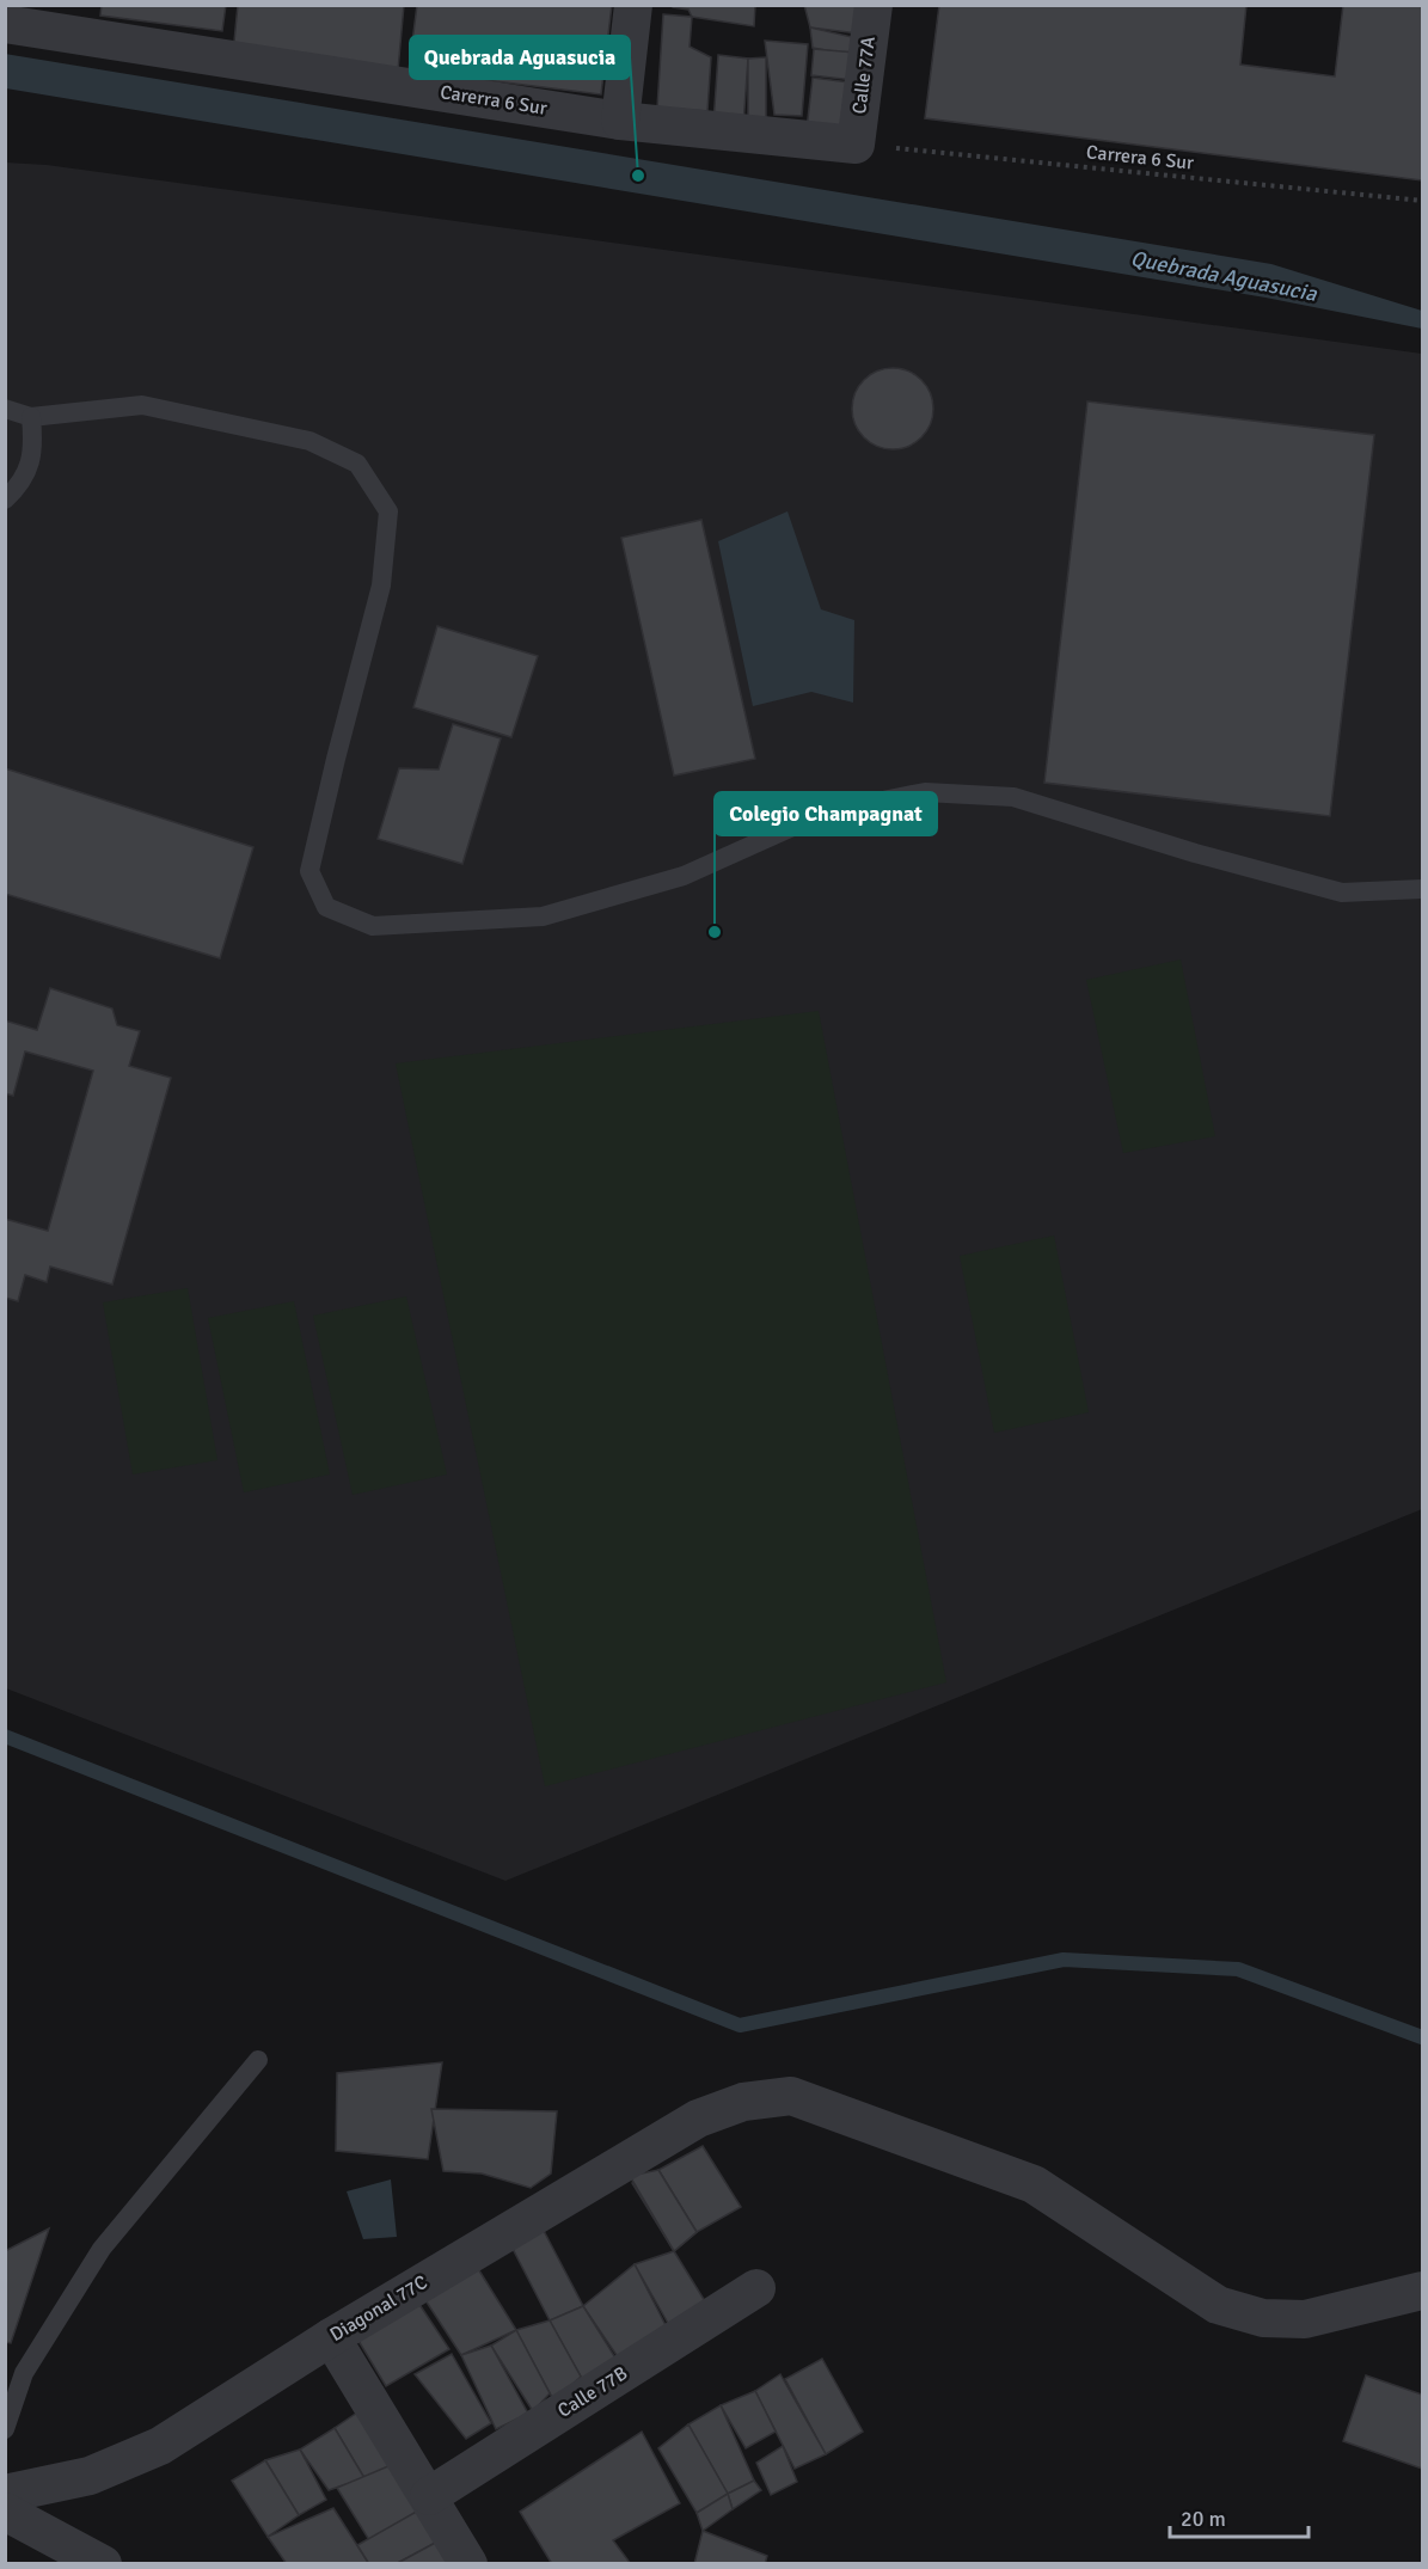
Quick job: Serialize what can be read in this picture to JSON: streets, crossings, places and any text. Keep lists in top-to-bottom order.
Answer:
{
  "streets": {
    "street": [
      "Calle 77A",
      "Carerra 6 Sur",
      "Diagonal 77C",
      "Calle 77B"
    ],
    "path": ["Carrera 6 Sur"]
  },
  "crossings": [
    ["Calle 77A", "Carerra 6 Sur"],
    ["Calle 77A", "Carrera 6 Sur"],
    ["Carerra 6 Sur", "Carrera 6 Sur"]
  ],
  "water": ["Quebrada Aguasucia"],
  "places": ["Quebrada Aguasucia", "Colegio Champagnat"],
  "scale_bar": "20 m"
}
